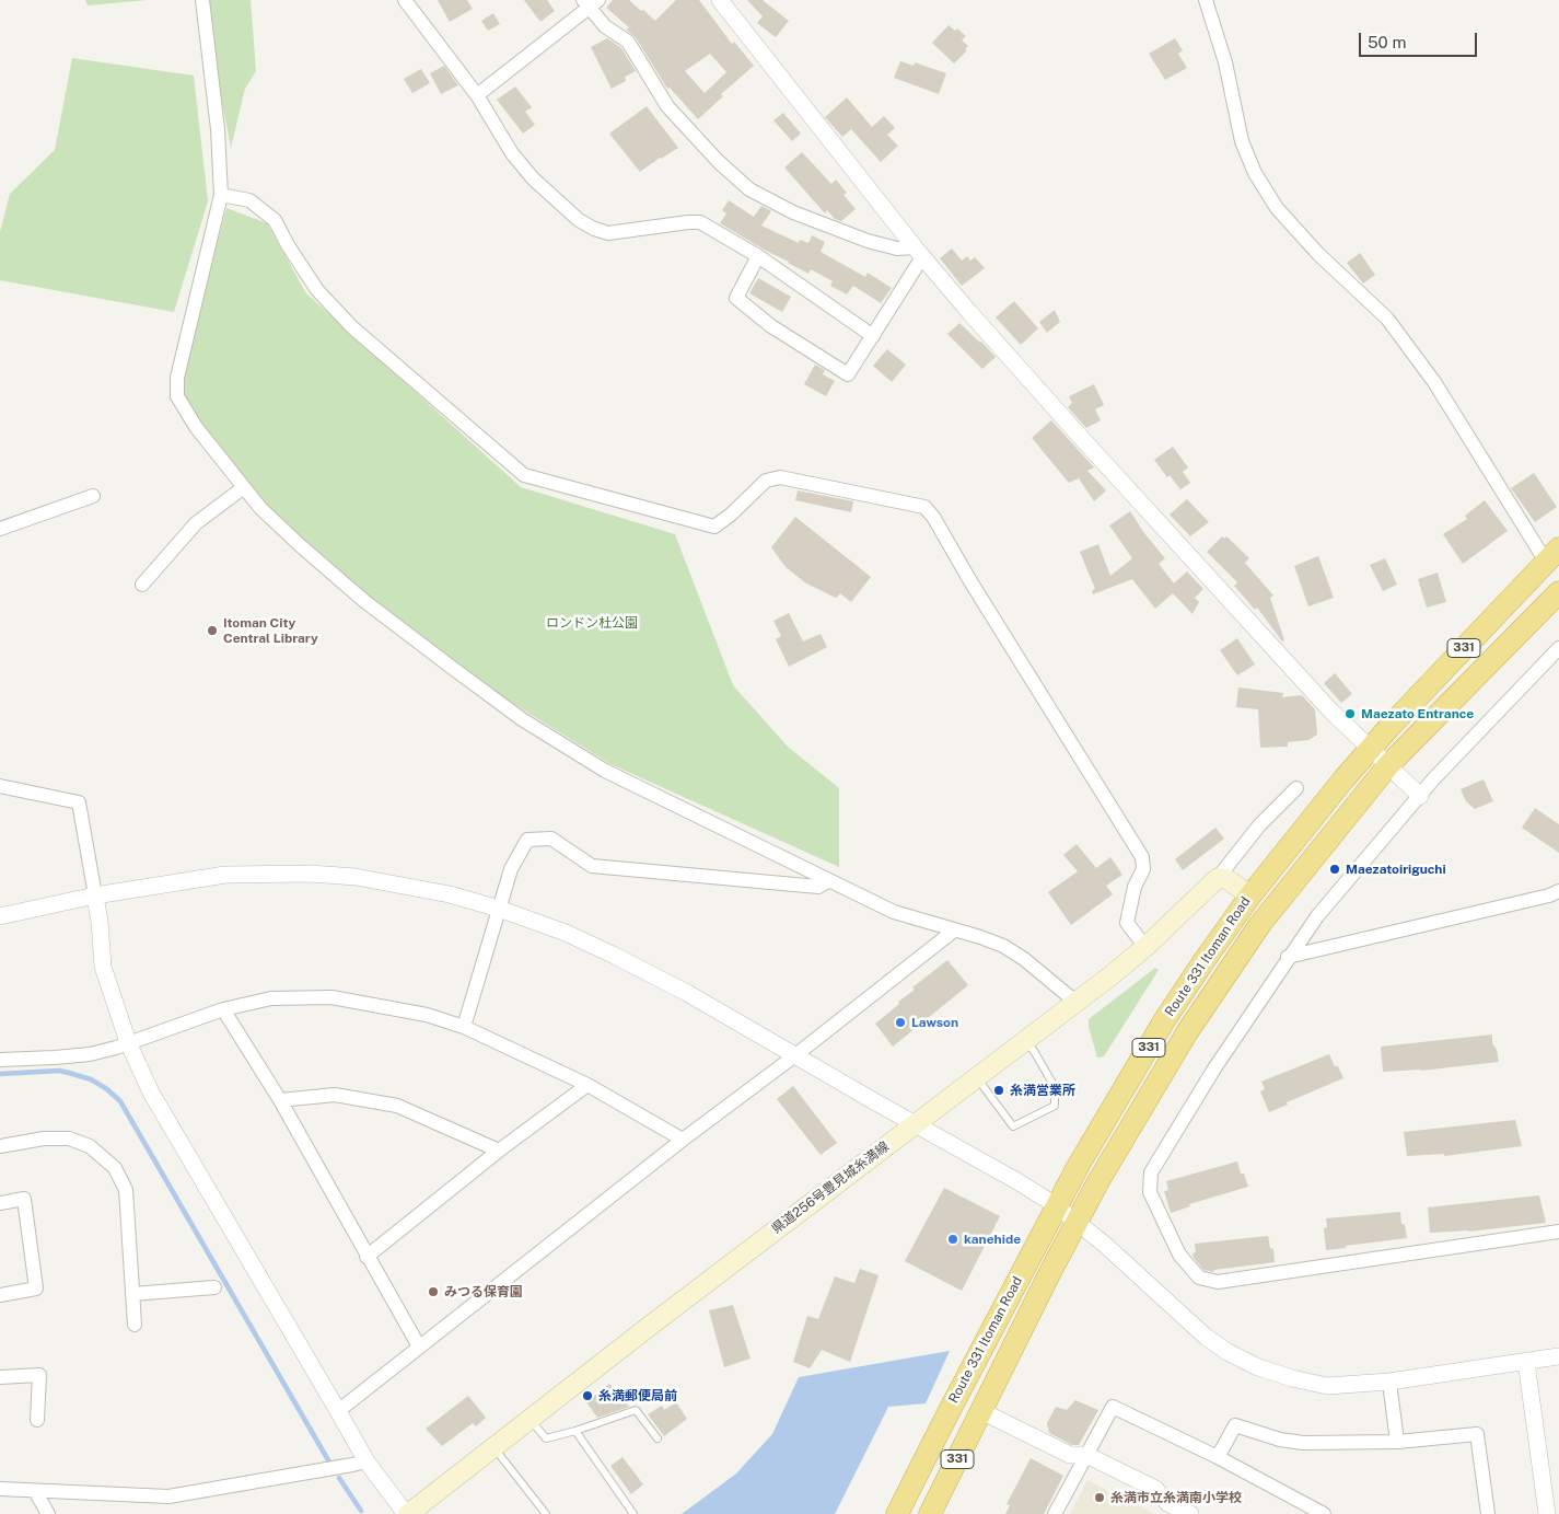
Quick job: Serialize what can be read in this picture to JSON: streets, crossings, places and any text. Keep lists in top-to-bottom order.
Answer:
{
  "streets": {
    "highway": ["331", "Route 331 Itoman Road"],
    "main road": ["県道256号豊見城糸満線"]
  },
  "parks": ["ロンドン杜公園"],
  "places": [
    "Itoman City Central Library",
    "Maezato Entrance",
    "Maezatoiriguchi",
    "Lawson",
    "糸満営業所",
    "kanehide",
    "みつる保育園",
    "糸満郵便局前",
    "糸満市立糸満南小学校"
  ],
  "scale_bar": "50 m"
}
